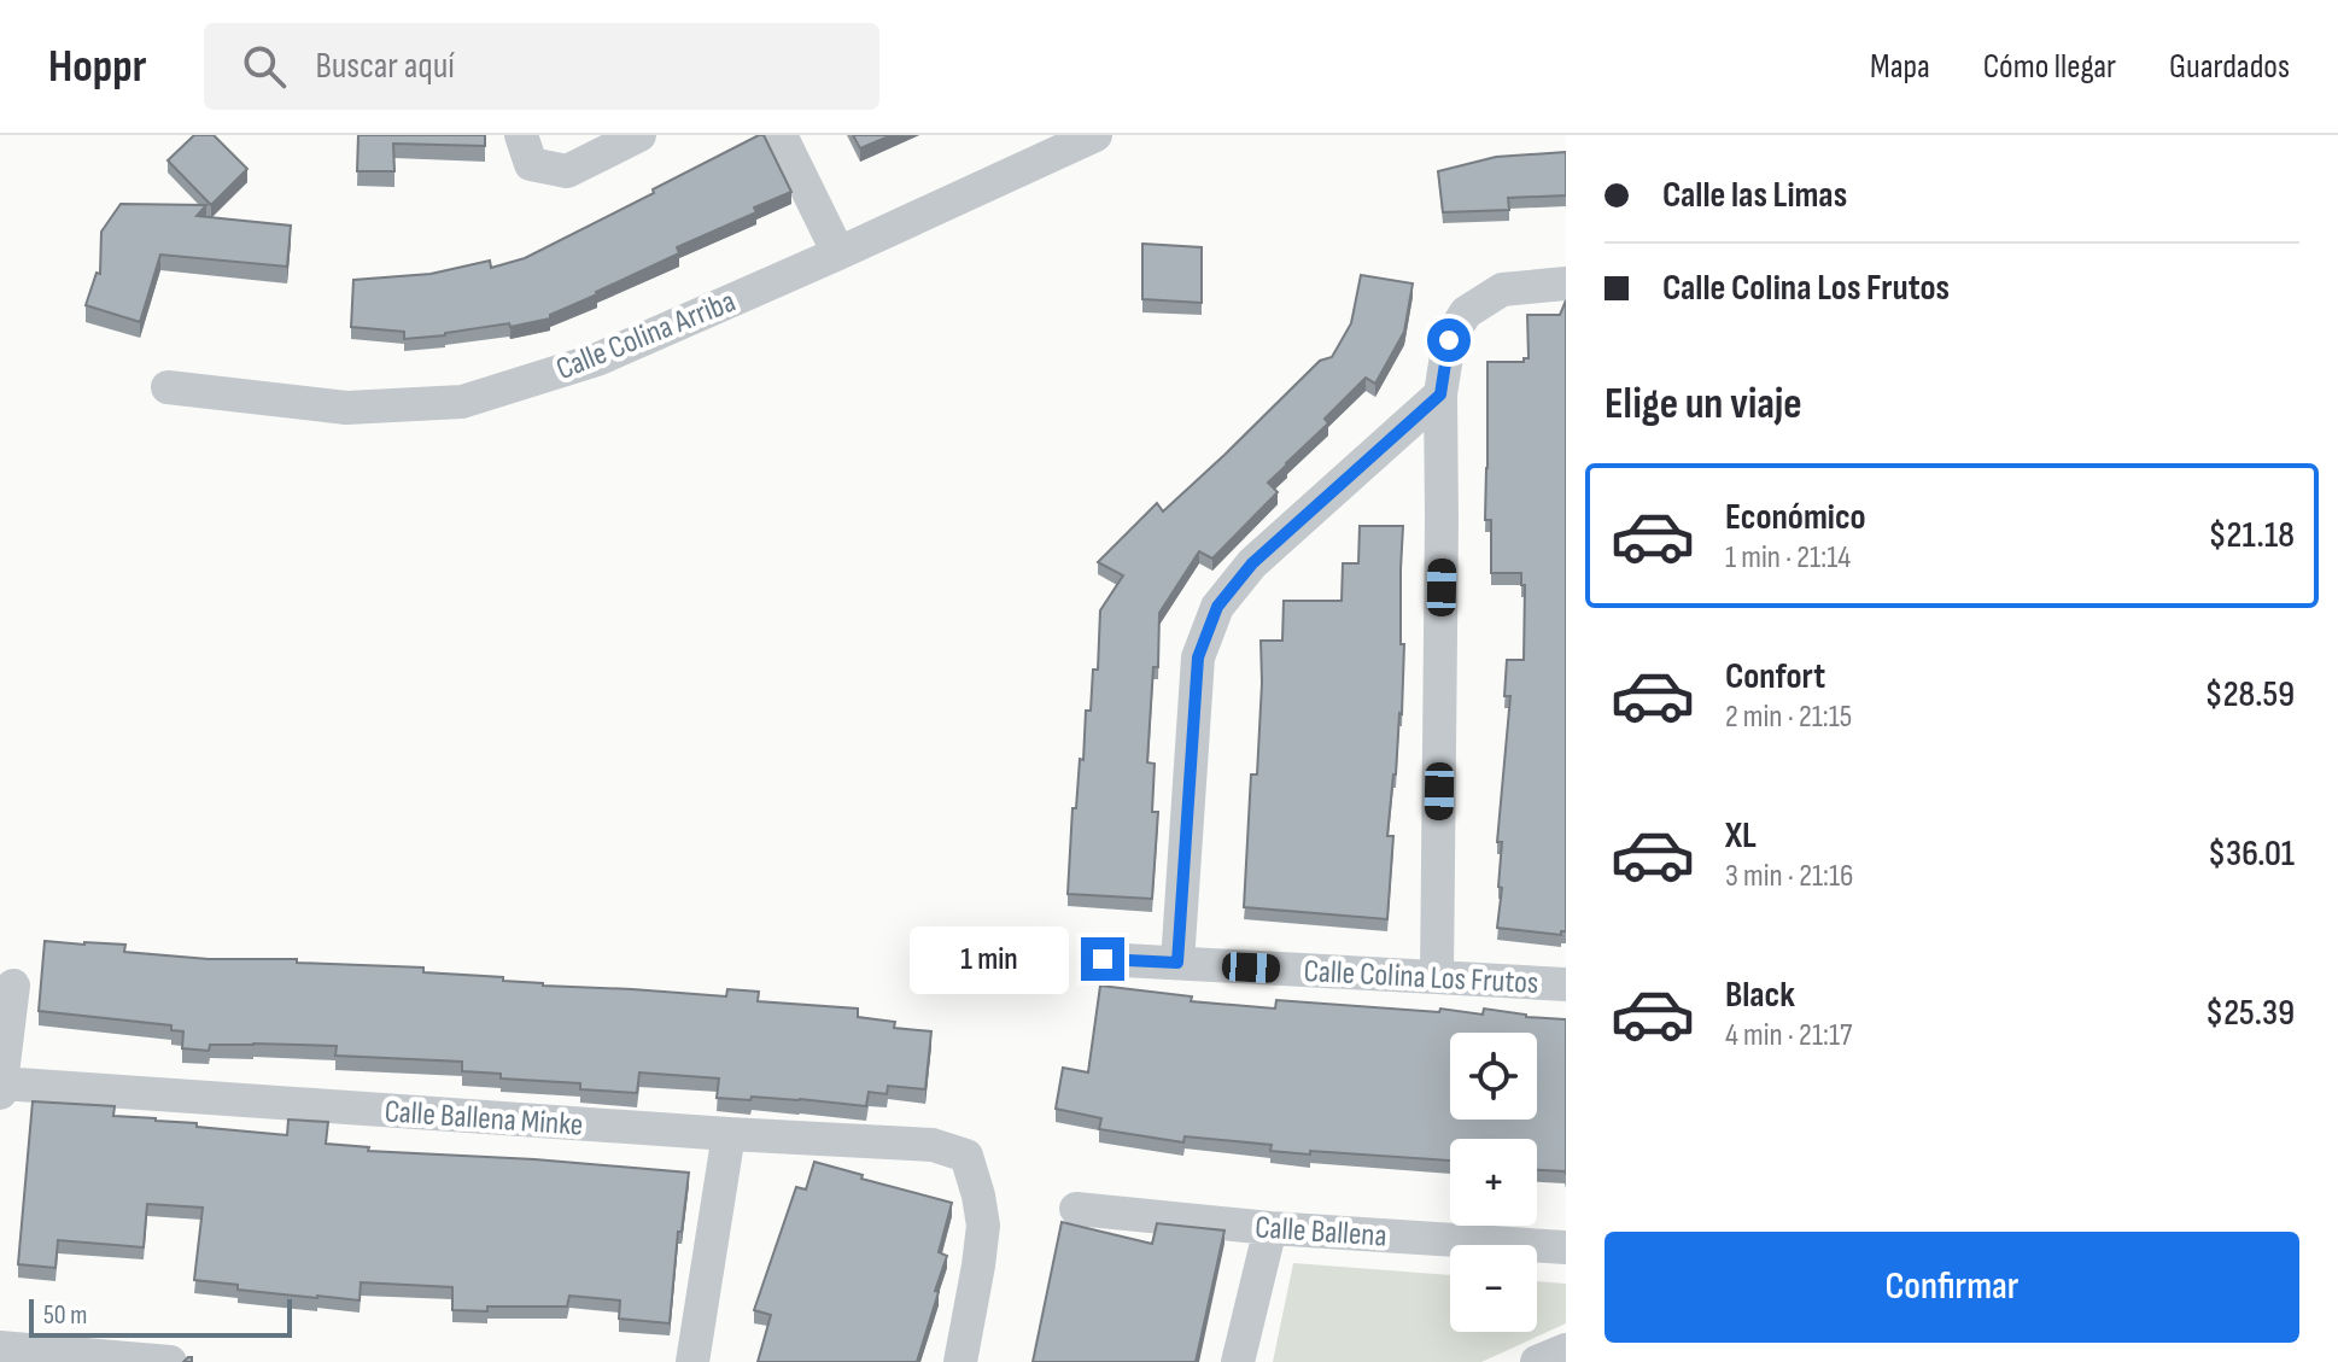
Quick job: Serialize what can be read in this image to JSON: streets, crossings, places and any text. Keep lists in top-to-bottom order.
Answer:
{
  "streets": {
    "street": [
      "Calle Colina Arriba",
      "Calle Colina Los Frutos",
      "Calle Ballena Minke",
      "Calle Ballena"
    ]
  },
  "scale_bar": "50 m",
  "page": {
    "header": "Hoppr",
    "search": "Buscar aquí",
    "nav": ["Mapa", "Cómo llegar", "Guardados"],
    "banner": ["Calle las Limas", "Calle Colina Los Frutos"],
    "heading": "Elige un viaje",
    "list": [
      {
        "name": "Económico",
        "note": "1 min · 21:14",
        "value": "$21.18"
      },
      {
        "name": "Confort",
        "note": "2 min · 21:15",
        "value": "$28.59"
      },
      {
        "name": "XL",
        "note": "3 min · 21:16",
        "value": "$36.01"
      },
      {
        "name": "Black",
        "note": "4 min · 21:17",
        "value": "$25.39"
      }
    ],
    "bubble": "1 min",
    "map_buttons": ["+", "−"],
    "buttons": "Confirmar",
    "scale": "50 m"
  }
}
